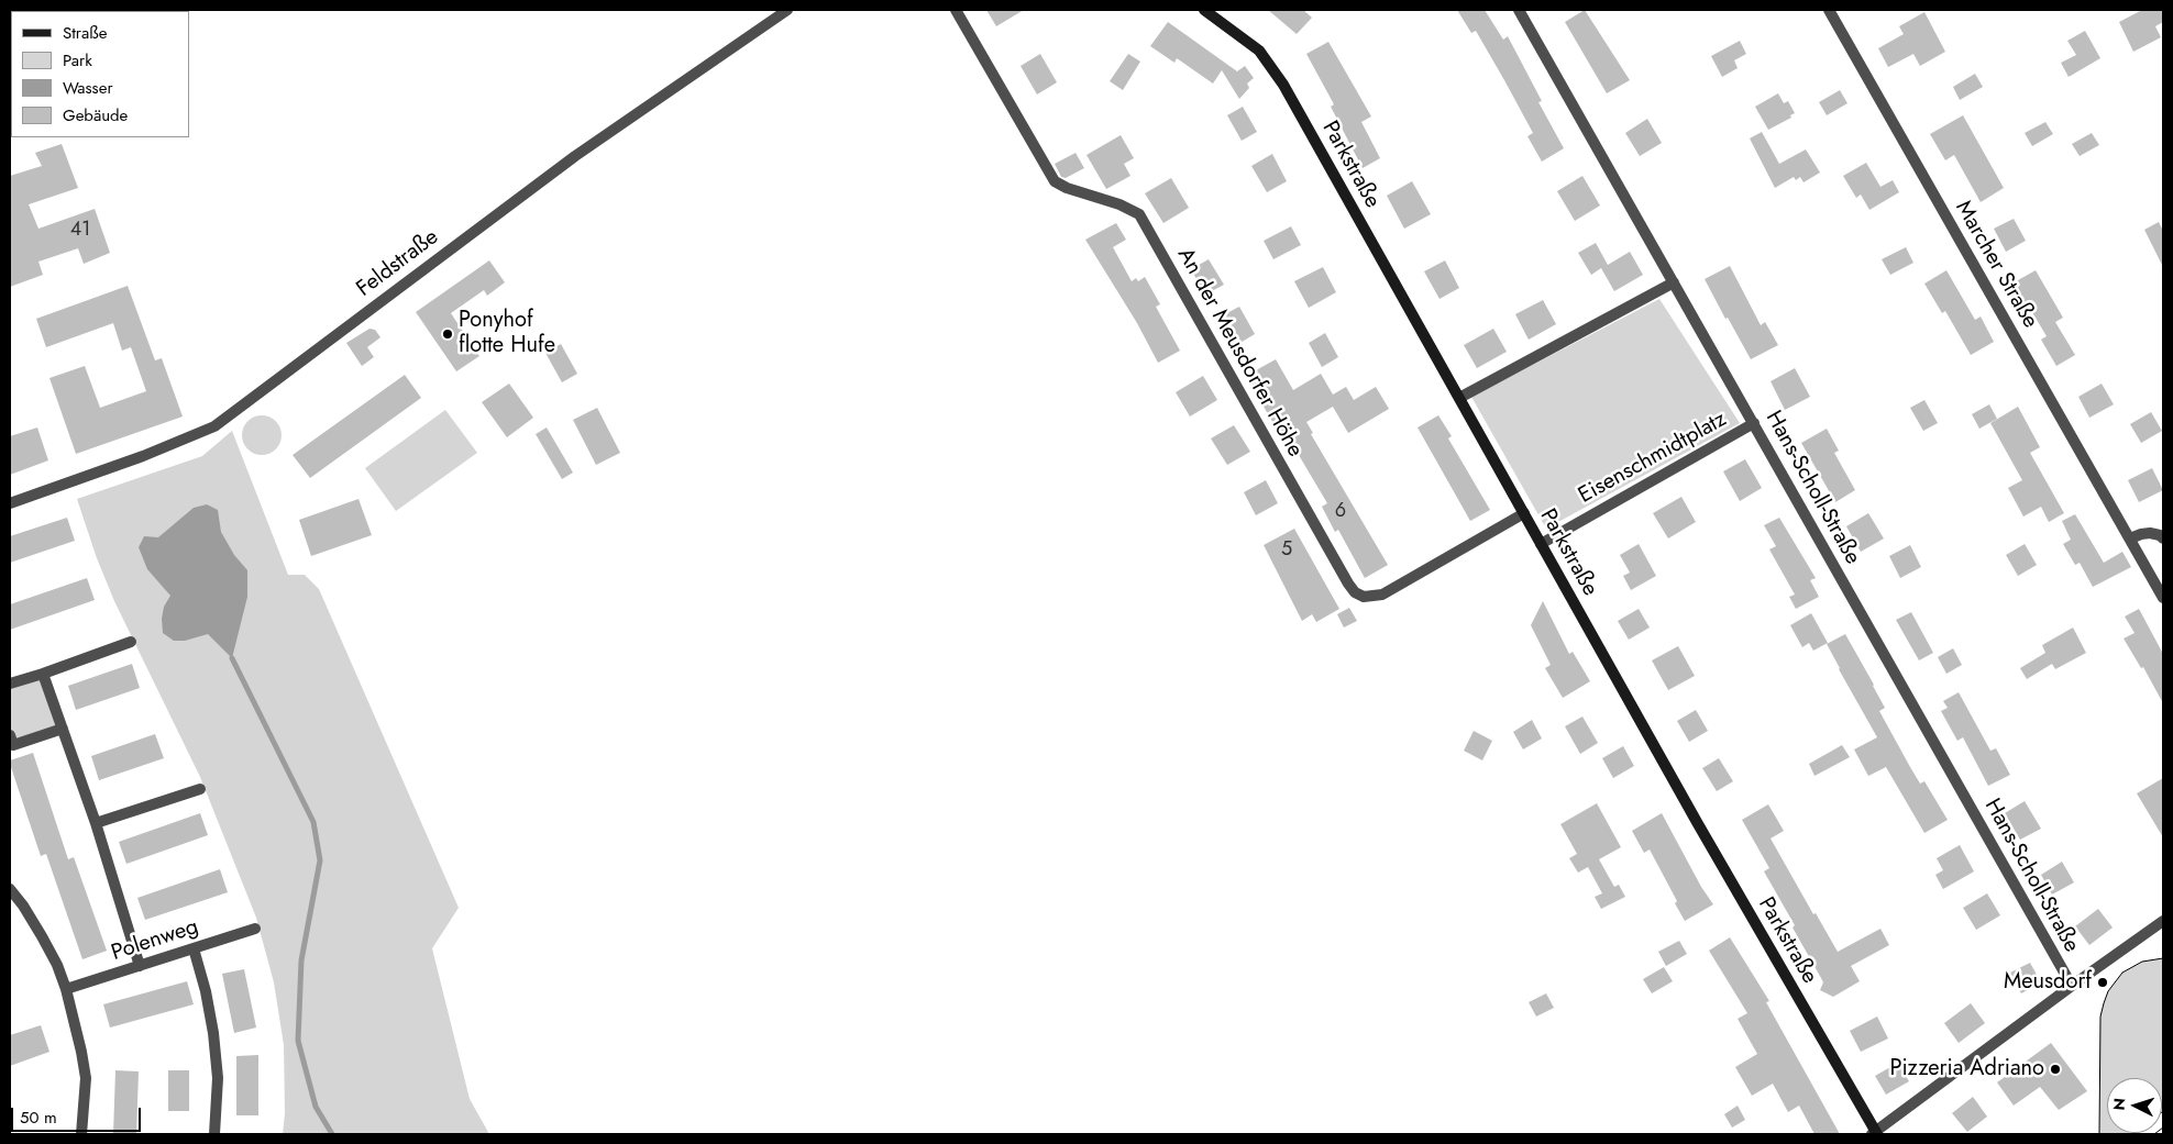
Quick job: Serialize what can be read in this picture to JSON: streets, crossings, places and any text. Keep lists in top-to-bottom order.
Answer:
{
  "streets": {
    "street": [
      "Parkstraße",
      "Feldstraße",
      "Marcher Straße",
      "An der Meusdorfer Höhe",
      "Eisenschmidtplatz",
      "Hans-Scholl-Straße",
      "Polenweg"
    ]
  },
  "crossings": [
    ["Parkstraße", "An der Meusdorfer Höhe"],
    ["Parkstraße", "Eisenschmidtplatz"],
    ["Eisenschmidtplatz", "Hans-Scholl-Straße"]
  ],
  "places": ["Ponyhof flotte Hufe", "Meusdorf", "Pizzeria Adriano"],
  "house_numbers": ["41", "6", "5"],
  "legend": [
    "Straße",
    "Park",
    "Wasser",
    "Gebäude"
  ],
  "scale_bar": "50 m",
  "north": "left"
}
